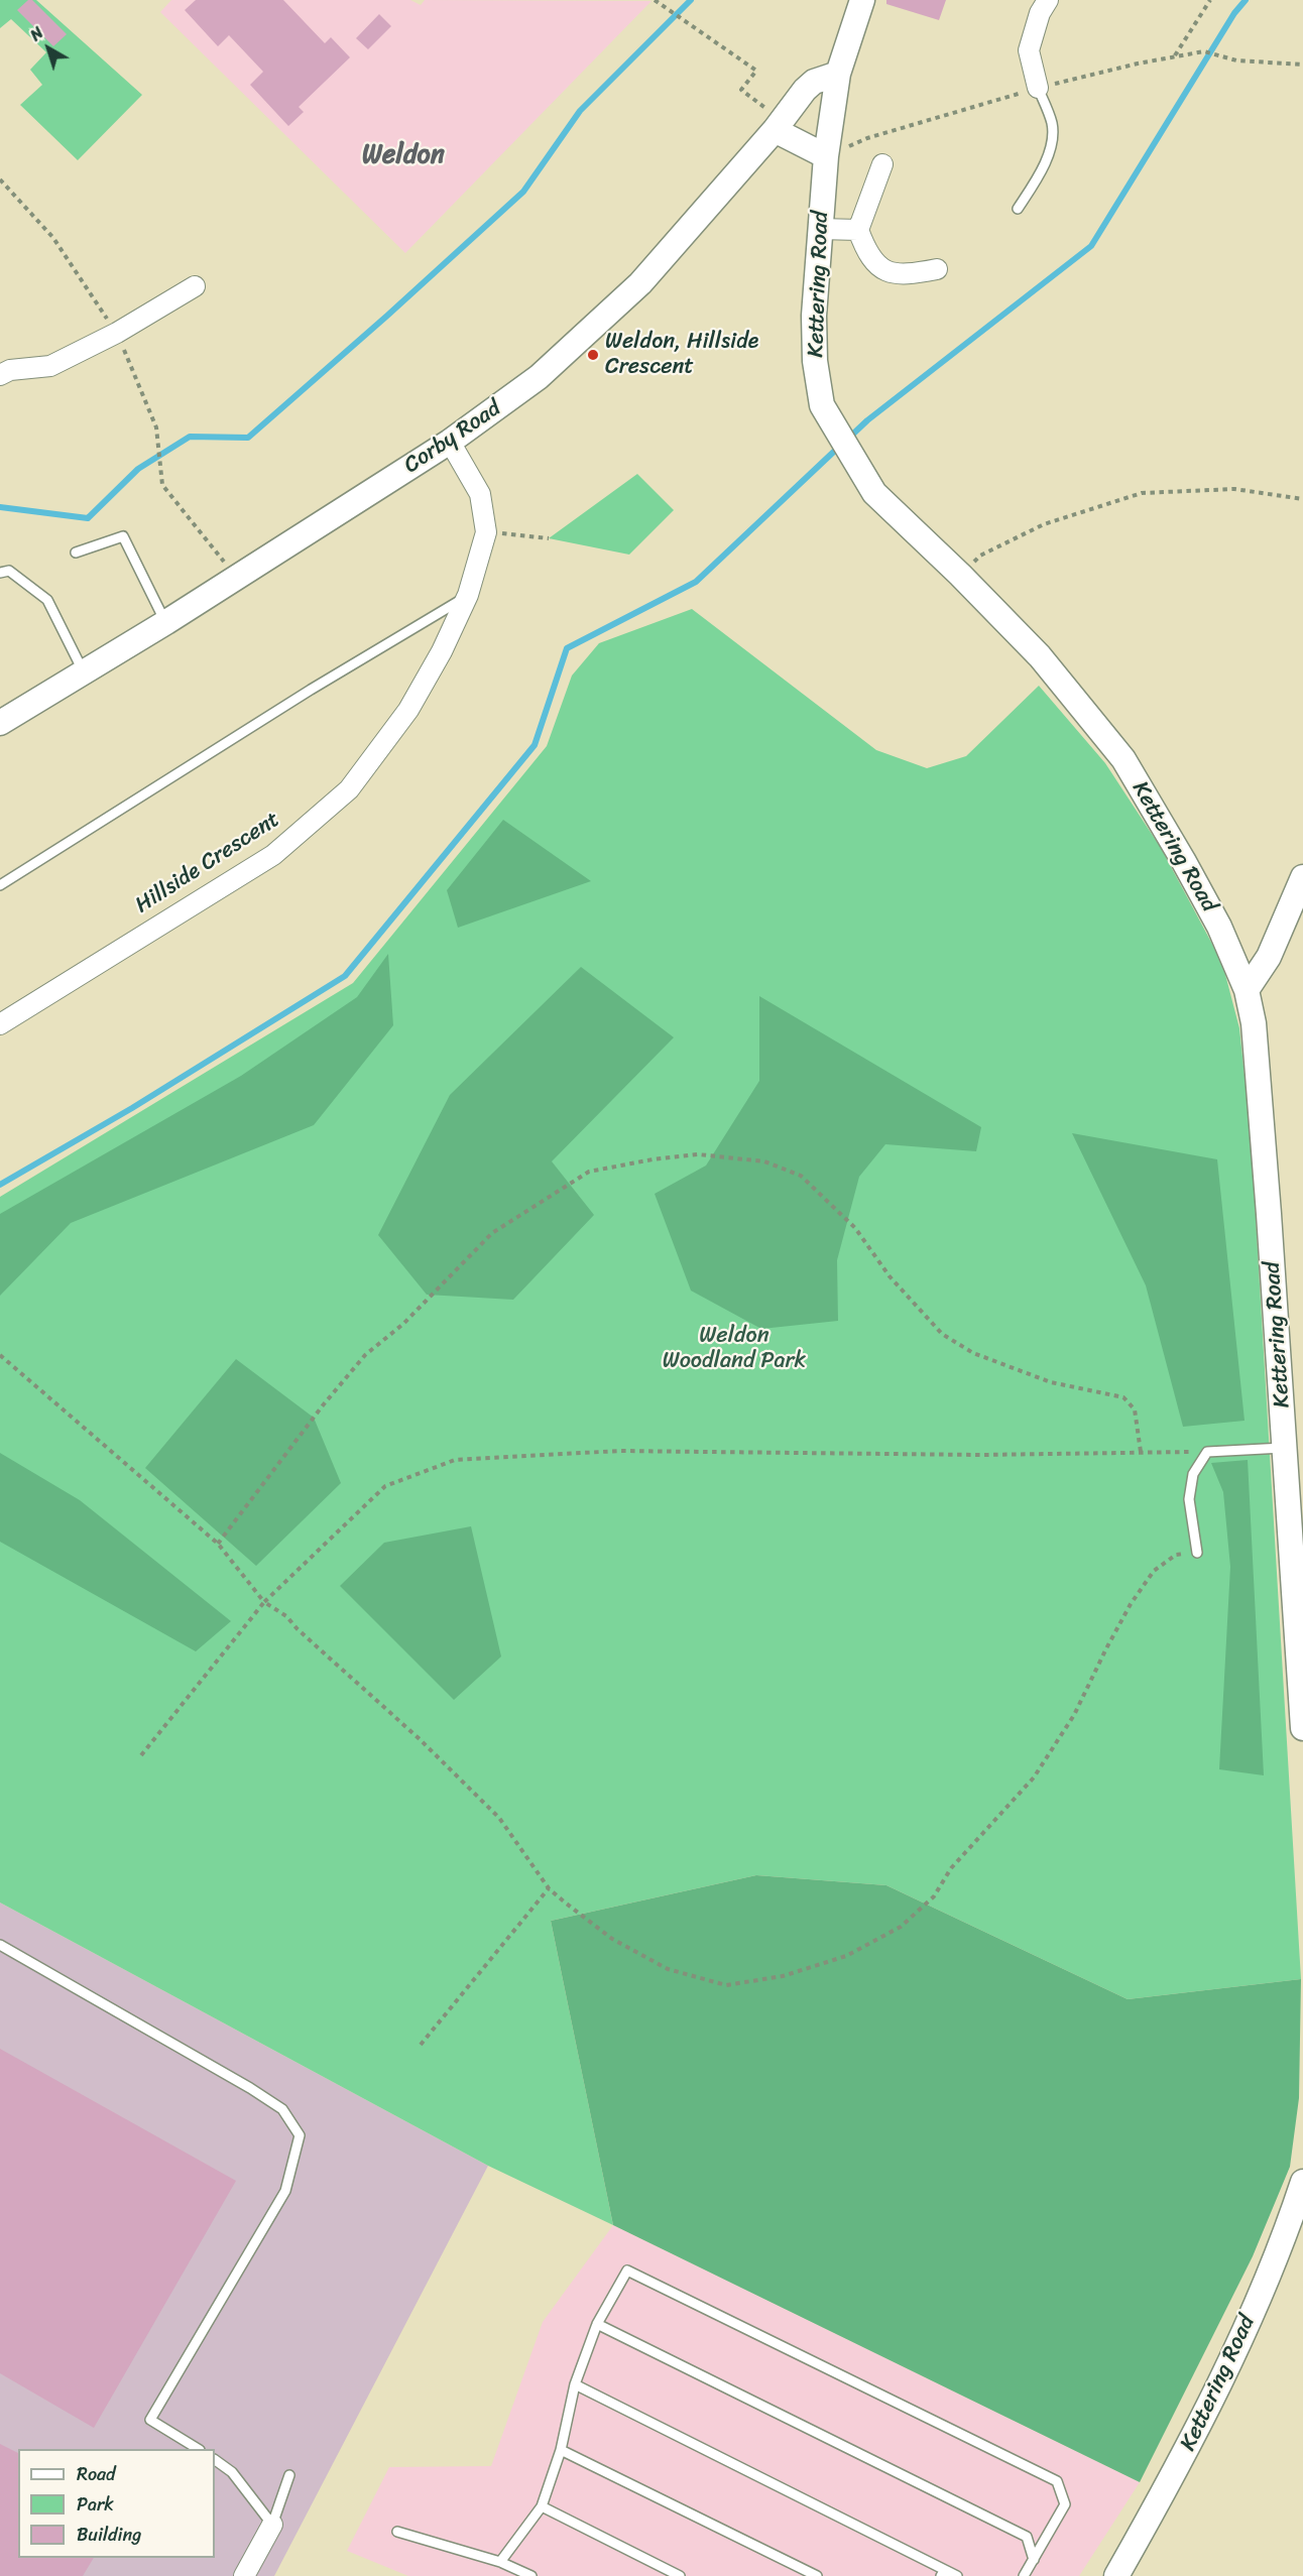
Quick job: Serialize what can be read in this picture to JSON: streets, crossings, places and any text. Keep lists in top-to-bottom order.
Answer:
{
  "streets": {
    "street": ["Kettering Road", "Corby Road", "Hillside Crescent"]
  },
  "crossings": [
    ["Kettering Road", "Corby Road"],
    ["Corby Road", "Hillside Crescent"]
  ],
  "districts": ["Weldon"],
  "parks": ["Weldon Woodland Park"],
  "places": ["Weldon, Hillside Crescent"],
  "legend": ["Road", "Park", "Building"],
  "north": "top left"
}
